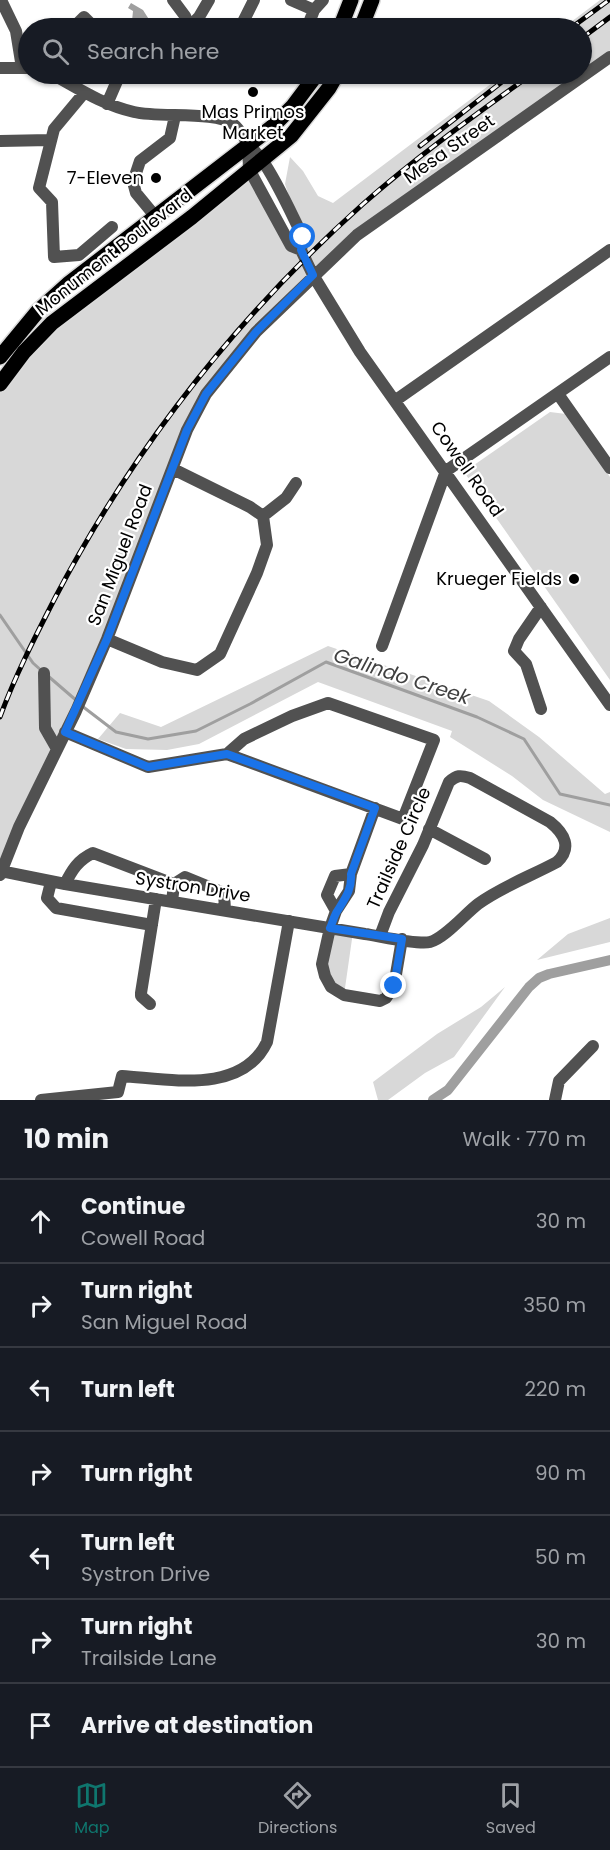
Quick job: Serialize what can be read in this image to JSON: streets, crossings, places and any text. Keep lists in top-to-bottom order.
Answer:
{
  "streets": {
    "main road": ["Monument Boulevard"],
    "street": [
      "Mesa Street",
      "Cowell Road",
      "San Miguel Road",
      "Trailside Circle",
      "Systron Drive"
    ]
  },
  "crossings": [
    ["Mesa Street", "Cowell Road"],
    ["Mesa Street", "San Miguel Road"],
    ["Monument Boulevard", "Cowell Road"],
    ["Cowell Road", "San Miguel Road"],
    ["San Miguel Road", "Systron Drive"],
    ["Trailside Circle", "Systron Drive"]
  ],
  "water": ["Galindo Creek"],
  "places": ["Mas Primos Market", "7-Eleven", "Krueger Fields"],
  "page": {
    "search": "Search here",
    "heading": ["10 min", "Walk · 770 m"],
    "list": [
      ["Continue", "Cowell Road", "30 m"],
      ["Turn right", "San Miguel Road", "350 m"],
      ["Turn left", "220 m"],
      ["Turn right", "90 m"],
      ["Turn left", "Systron Drive", "50 m"],
      ["Turn right", "Trailside Lane", "30 m"],
      "Arrive at destination"
    ],
    "nav": ["Map", "Directions", "Saved"]
  }
}
